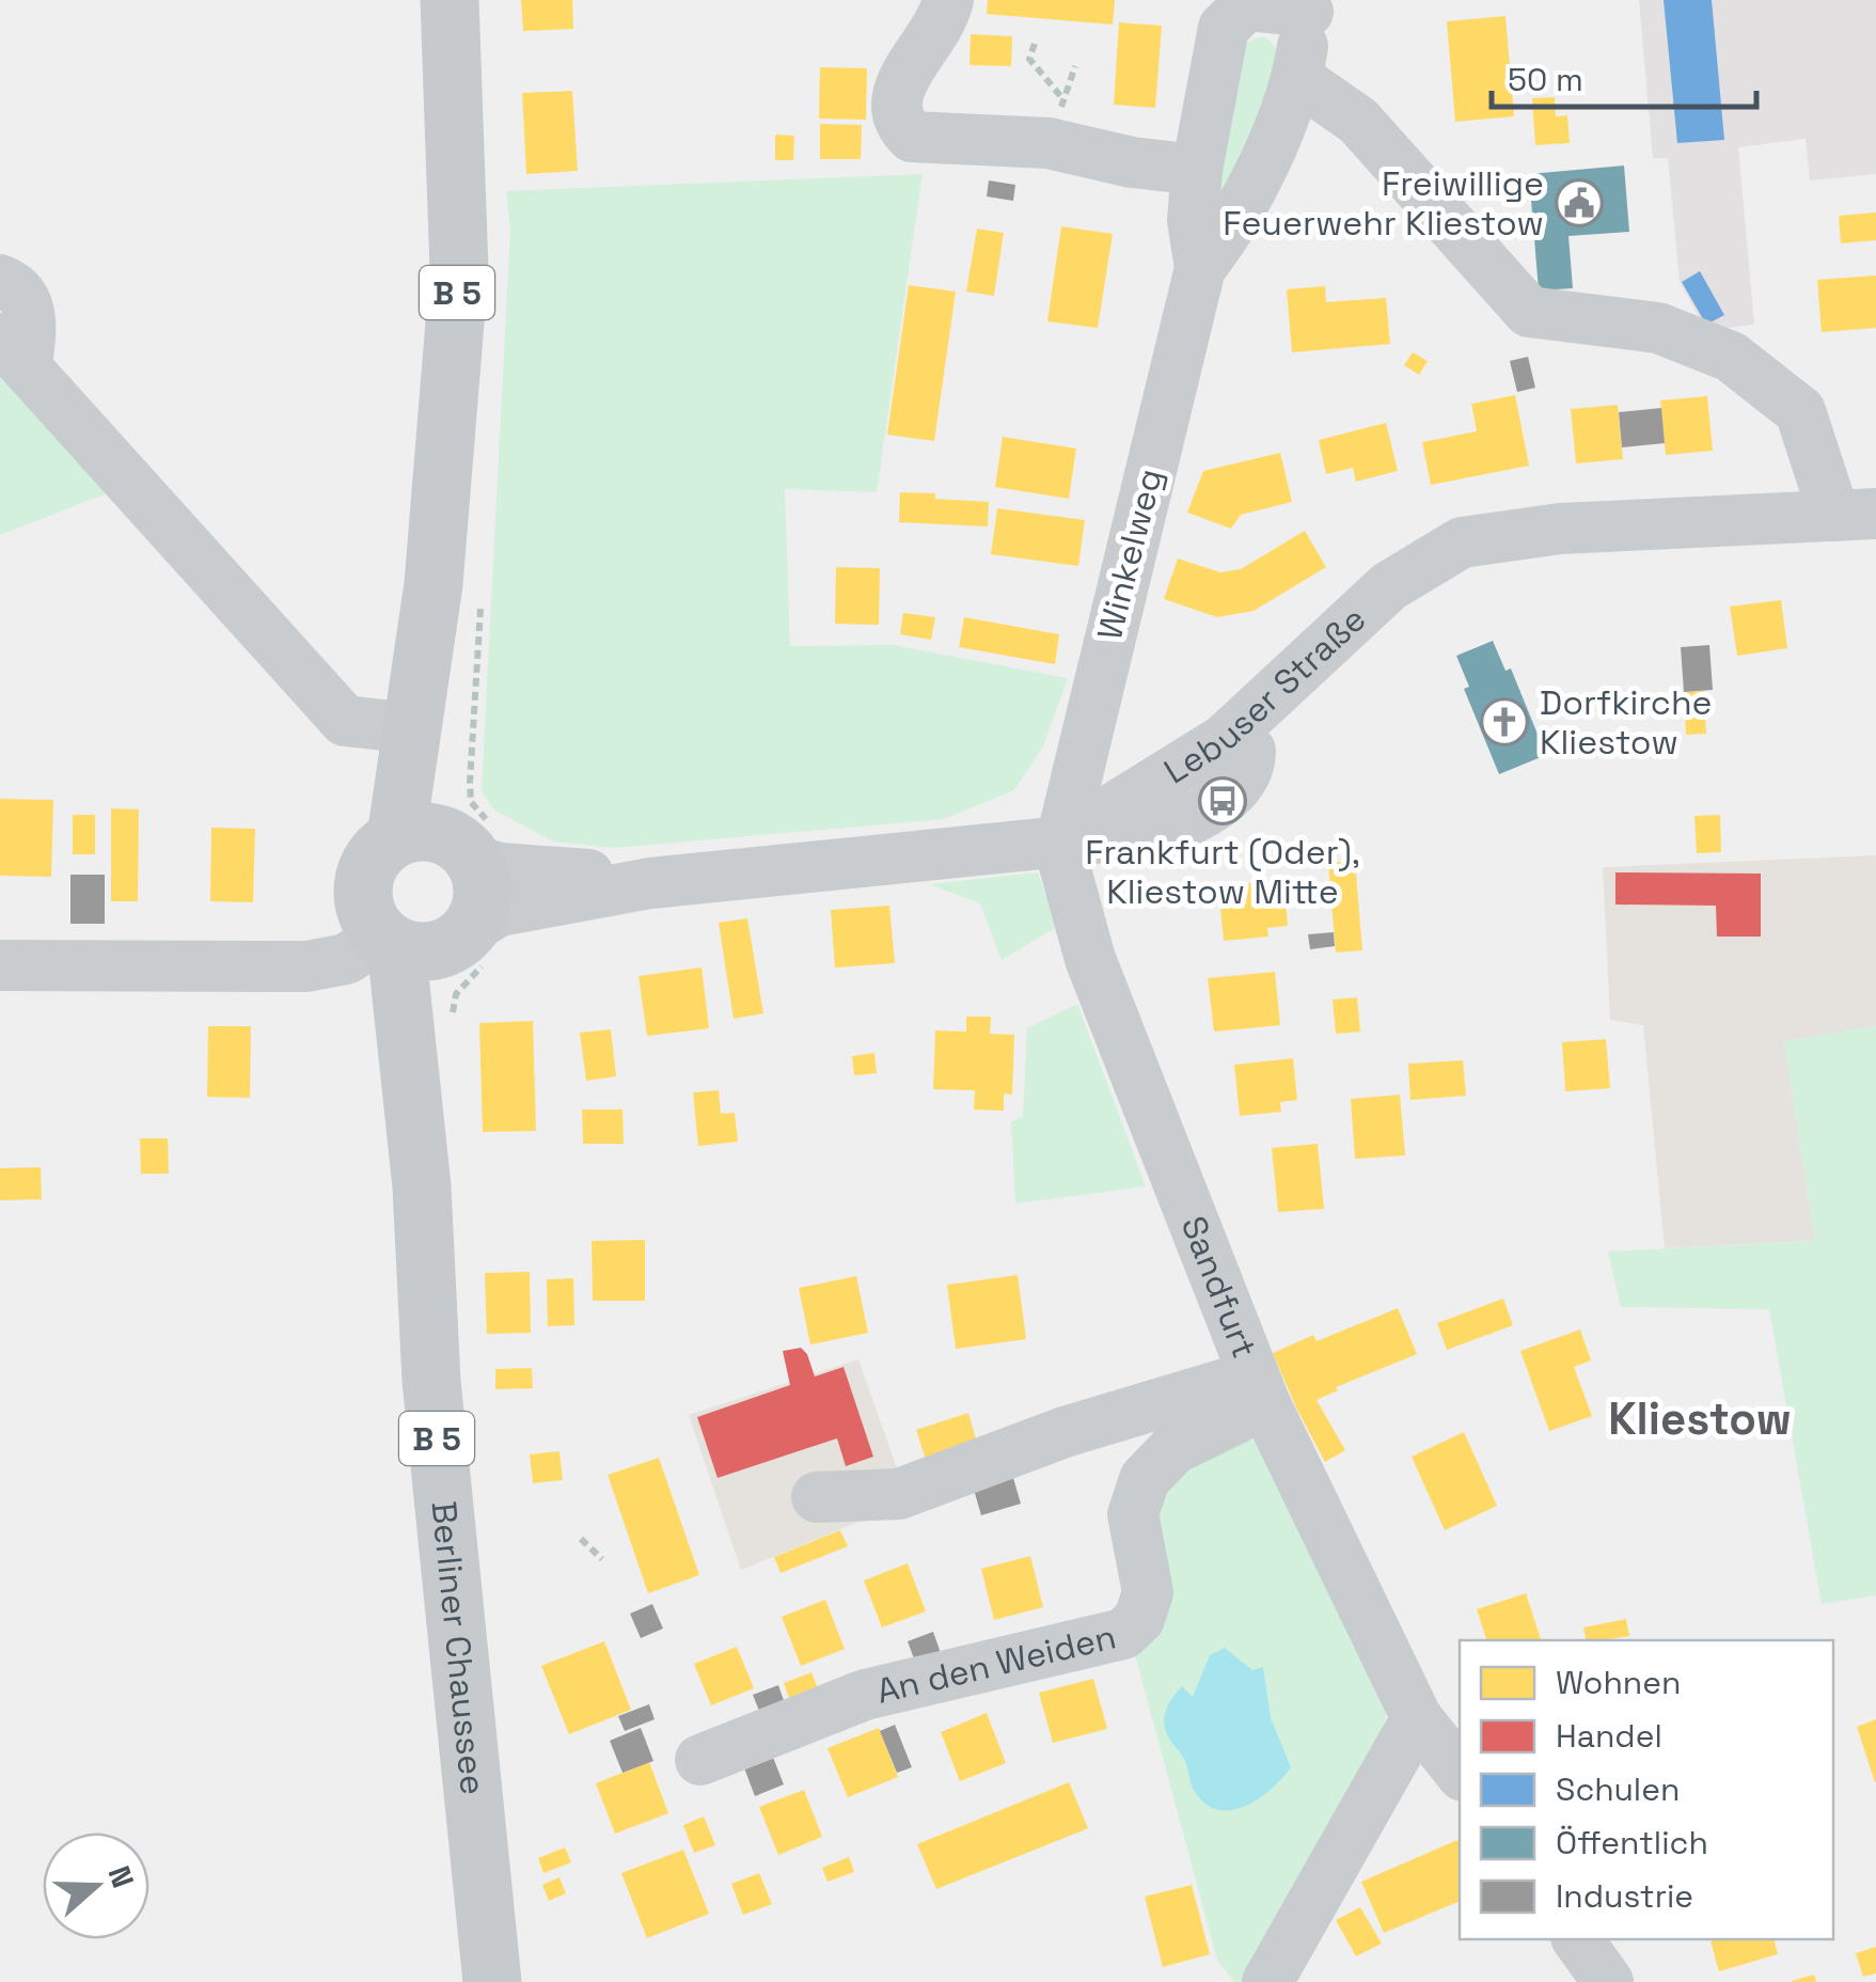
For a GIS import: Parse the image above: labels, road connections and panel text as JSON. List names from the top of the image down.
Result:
{
  "streets": {
    "main road": ["B 5", "Berliner Chaussee"],
    "street": [
      "Winkelweg",
      "Lebuser Straße",
      "Sandfurt",
      "An den Weiden"
    ]
  },
  "crossings": [
    ["B 5", "Lebuser Straße"],
    ["B 5", "Berliner Chaussee"],
    ["Winkelweg", "Lebuser Straße"],
    ["Winkelweg", "Sandfurt"],
    ["Lebuser Straße", "Sandfurt"],
    ["Lebuser Straße", "Berliner Chaussee"],
    ["Sandfurt", "An den Weiden"]
  ],
  "districts": ["Kliestow"],
  "places": {
    "public building": ["Freiwillige Feuerwehr Kliestow"],
    "church": ["Dorfkirche Kliestow"],
    "bus stop": ["Frankfurt (Oder), Kliestow Mitte"]
  },
  "legend": [
    "Wohnen",
    "Handel",
    "Schulen",
    "Öffentlich",
    "Industrie"
  ],
  "scale_bar": "50 m",
  "north": "right"
}
